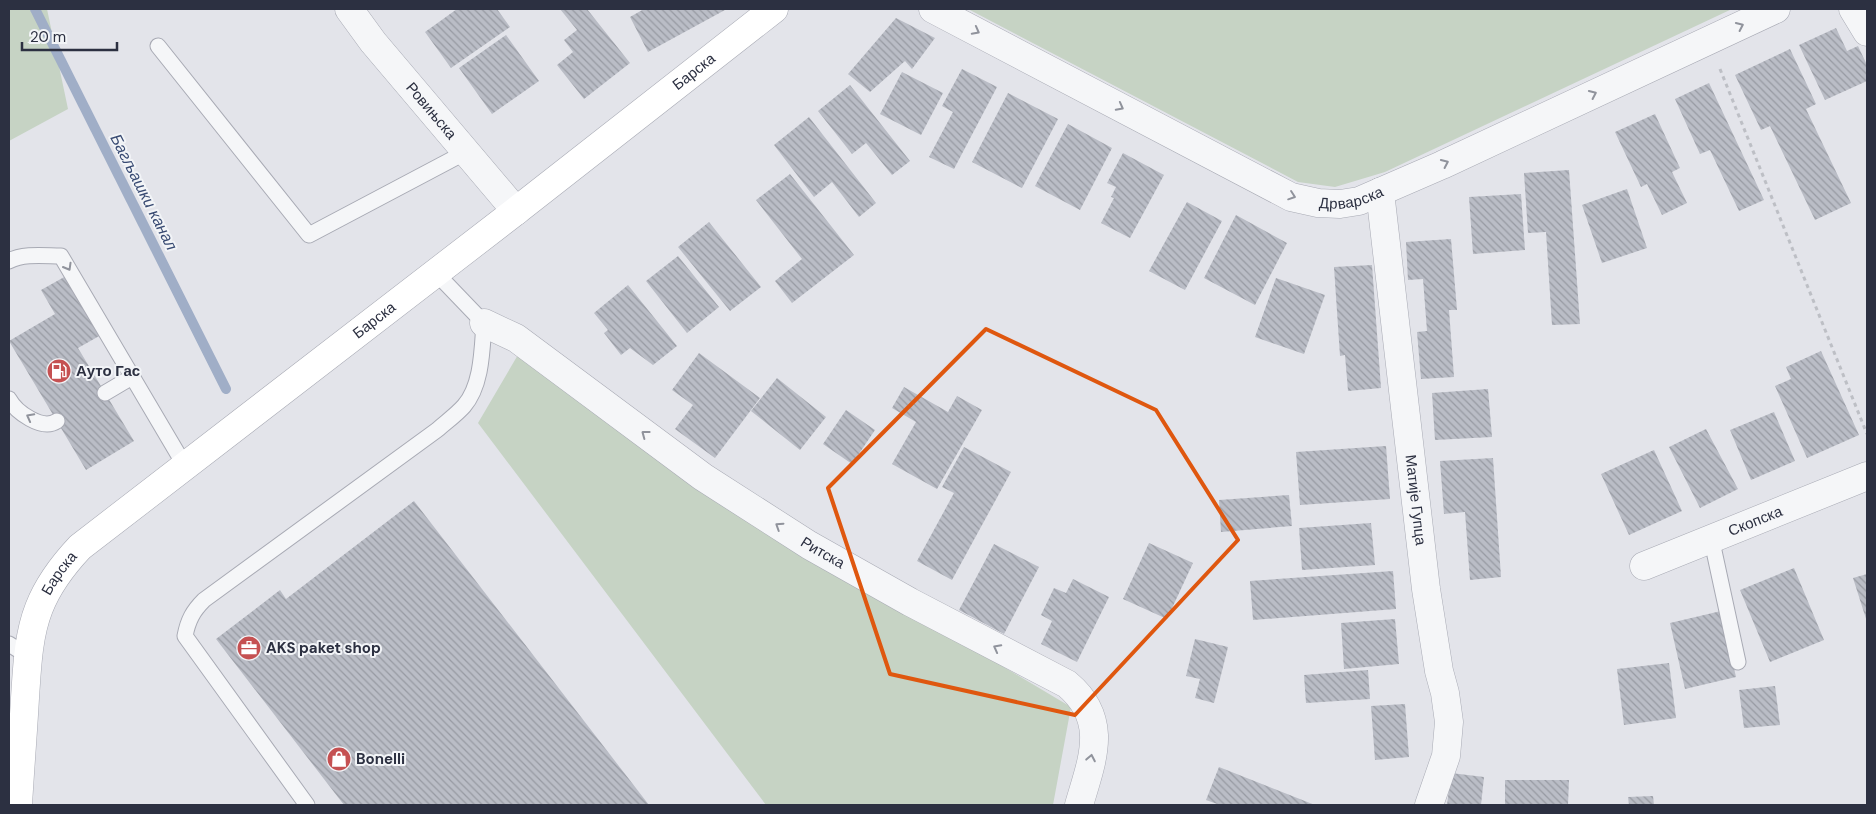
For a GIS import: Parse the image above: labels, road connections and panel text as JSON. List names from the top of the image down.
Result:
{
  "streets": {
    "street": [
      "Барска",
      "Ровињска",
      "Дрварска",
      "Матије Гупца",
      "Скопска",
      "Ритска"
    ]
  },
  "crossings": [
    ["Барска", "Ровињска"],
    ["Дрварска", "Матије Гупца"]
  ],
  "one_way": ["Дрварска", "Ритска"],
  "water": ["Багљашки канал"],
  "places": {
    "fuel station": ["Ауто Гас"],
    "office": ["AKS paket shop"],
    "shop": ["Bonelli"]
  },
  "scale_bar": "20 m"
}
